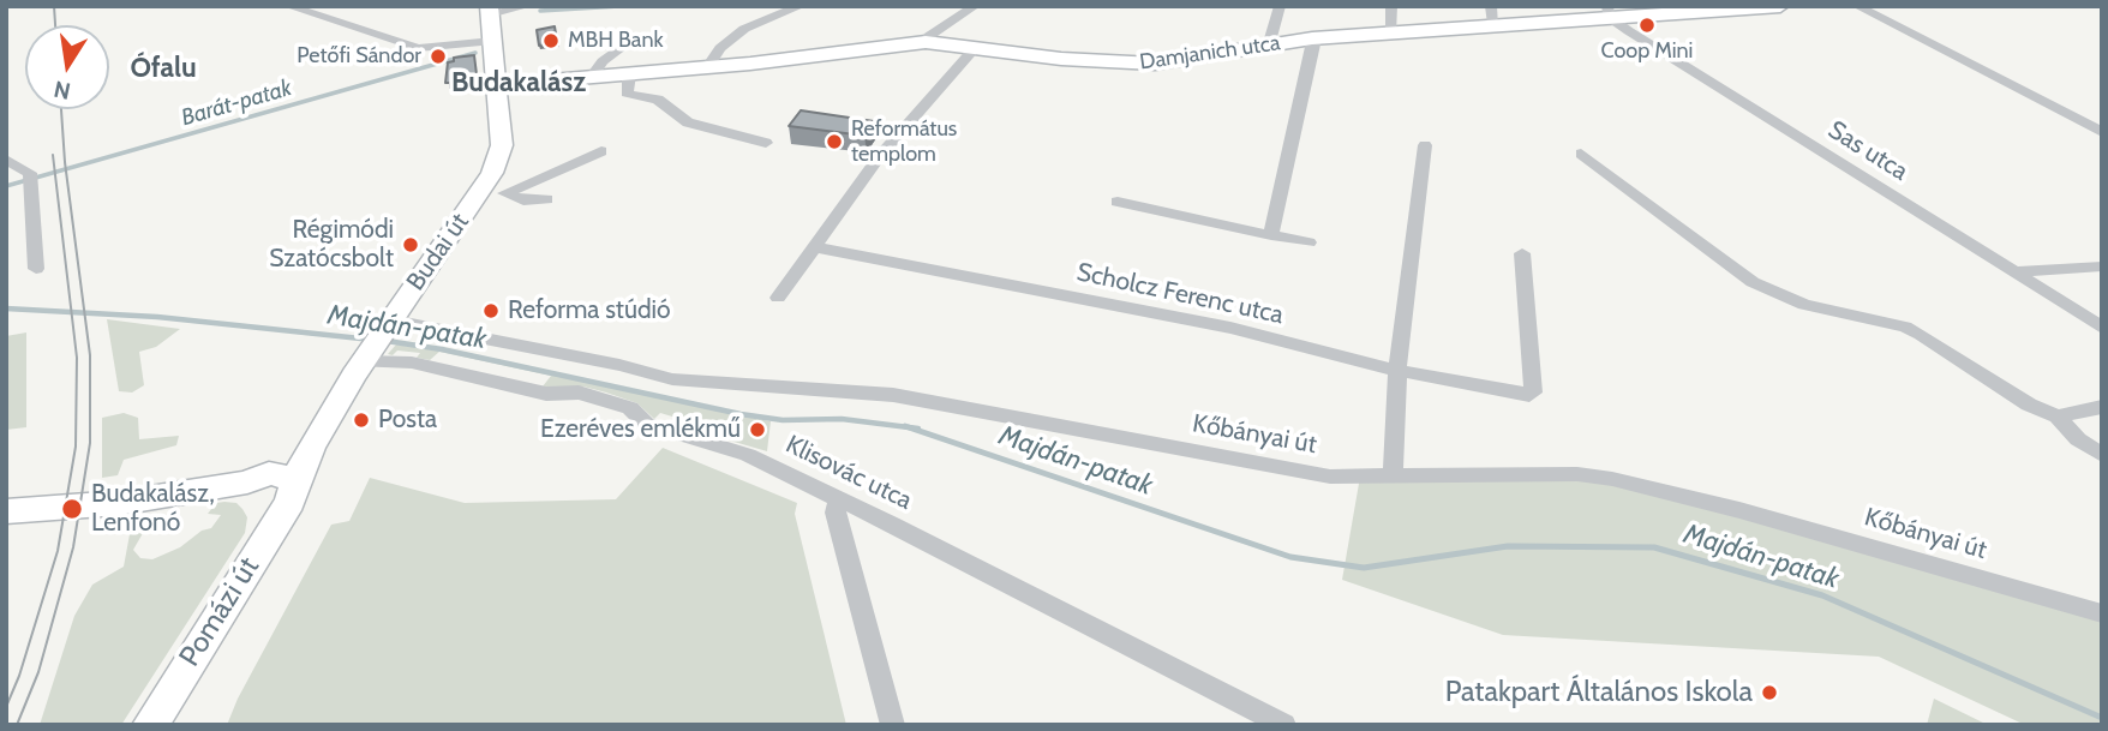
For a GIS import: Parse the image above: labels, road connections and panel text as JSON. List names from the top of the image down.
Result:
{
  "streets": {
    "main road": ["Damjanich utca", "Budai út", "Pomázi út"],
    "street": [
      "Sas utca",
      "Scholcz Ferenc utca",
      "Kőbányai út",
      "Klisovác utca"
    ]
  },
  "crossings": [
    ["Damjanich utca", "Sas utca"],
    ["Damjanich utca", "Budai út"],
    ["Budai út", "Kőbányai út"],
    ["Budai út", "Klisovác utca"],
    ["Budai út", "Pomázi út"],
    ["Kőbányai út", "Klisovác utca"]
  ],
  "districts": ["Ófalu", "Budakalász"],
  "water": ["Barát-patak", "Majdán-patak"],
  "places": [
    "Coop Mini",
    "MBH Bank",
    "Petőfi Sándor",
    "Református templom",
    "Régimódi Szatócsbolt",
    "Reforma stúdió",
    "Posta",
    "Ezeréves emlékmű",
    "Budakalász, Lenfonó",
    "Patakpart Általános Iskola"
  ],
  "north": "bottom"
}
